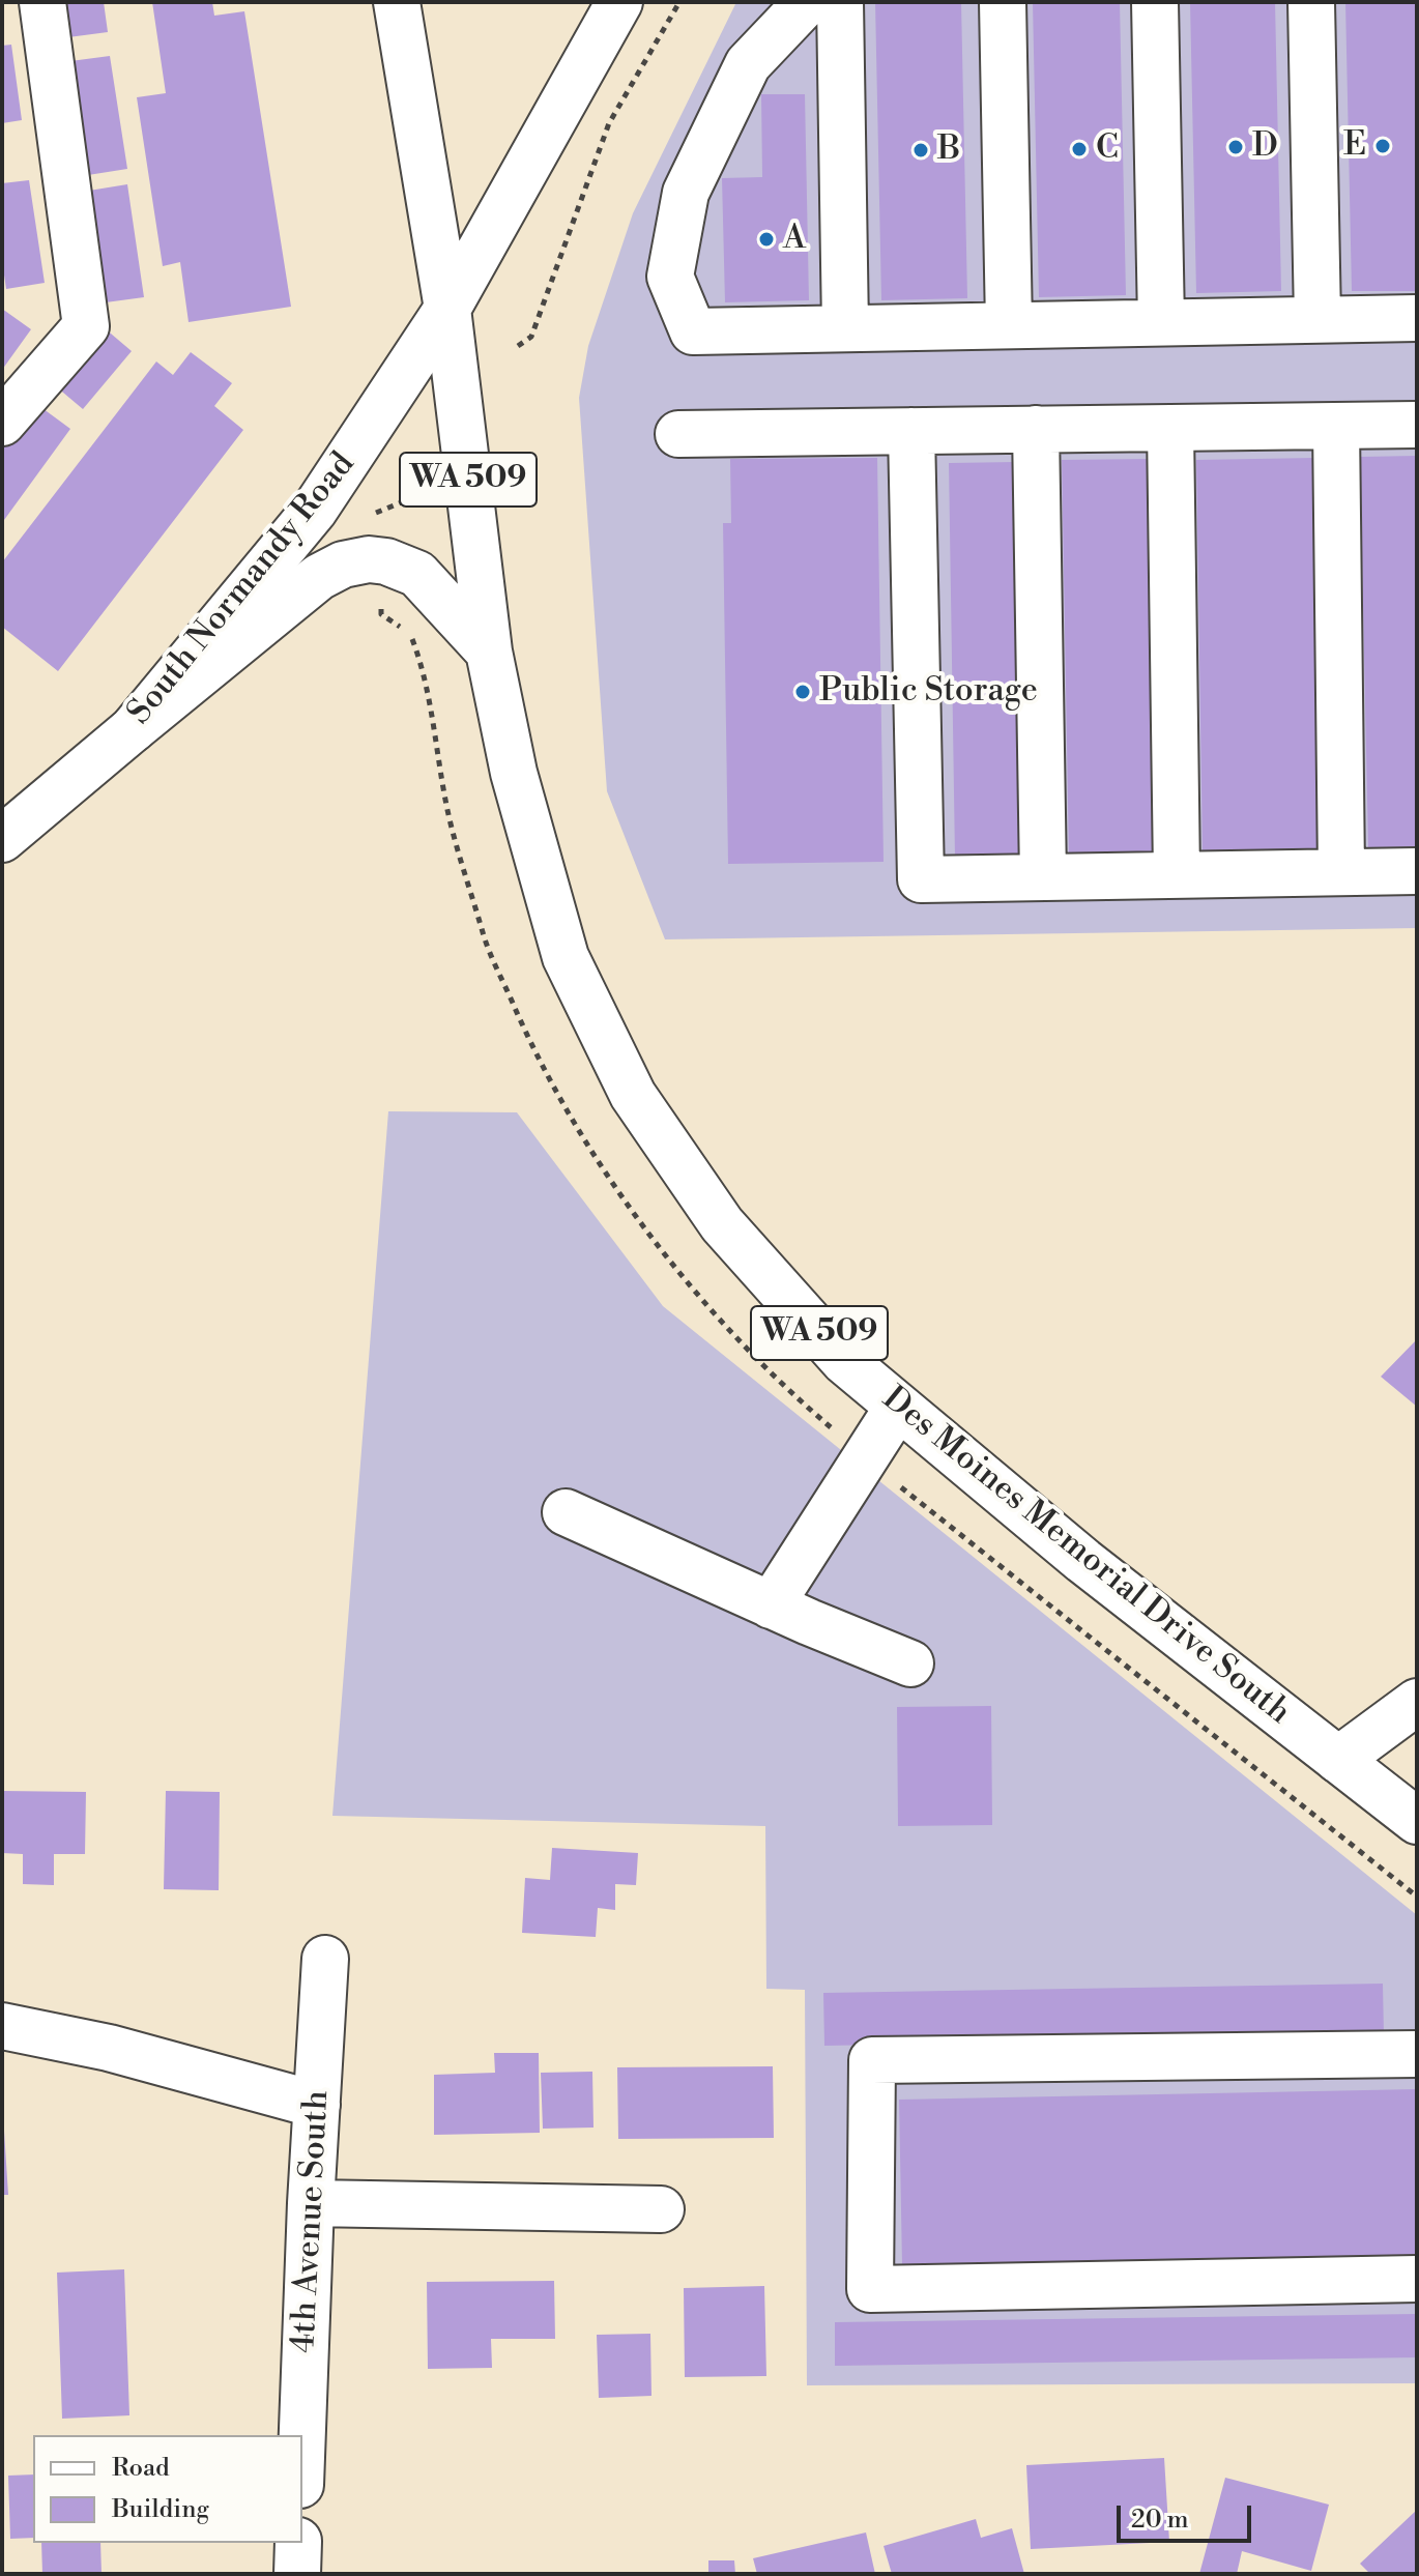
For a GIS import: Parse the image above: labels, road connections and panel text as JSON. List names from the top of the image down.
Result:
{
  "streets": {
    "main road": [
      "WA 509",
      "South Normandy Road",
      "Des Moines Memorial Drive South",
      "4th Avenue South"
    ]
  },
  "crossings": [
    ["WA 509", "South Normandy Road"],
    ["WA 509", "Des Moines Memorial Drive South"],
    ["South Normandy Road", "Des Moines Memorial Drive South"]
  ],
  "places": [
    "E",
    "D",
    "C",
    "B",
    "A",
    "Public Storage"
  ],
  "legend": ["Road", "Building"],
  "scale_bar": "20 m"
}
